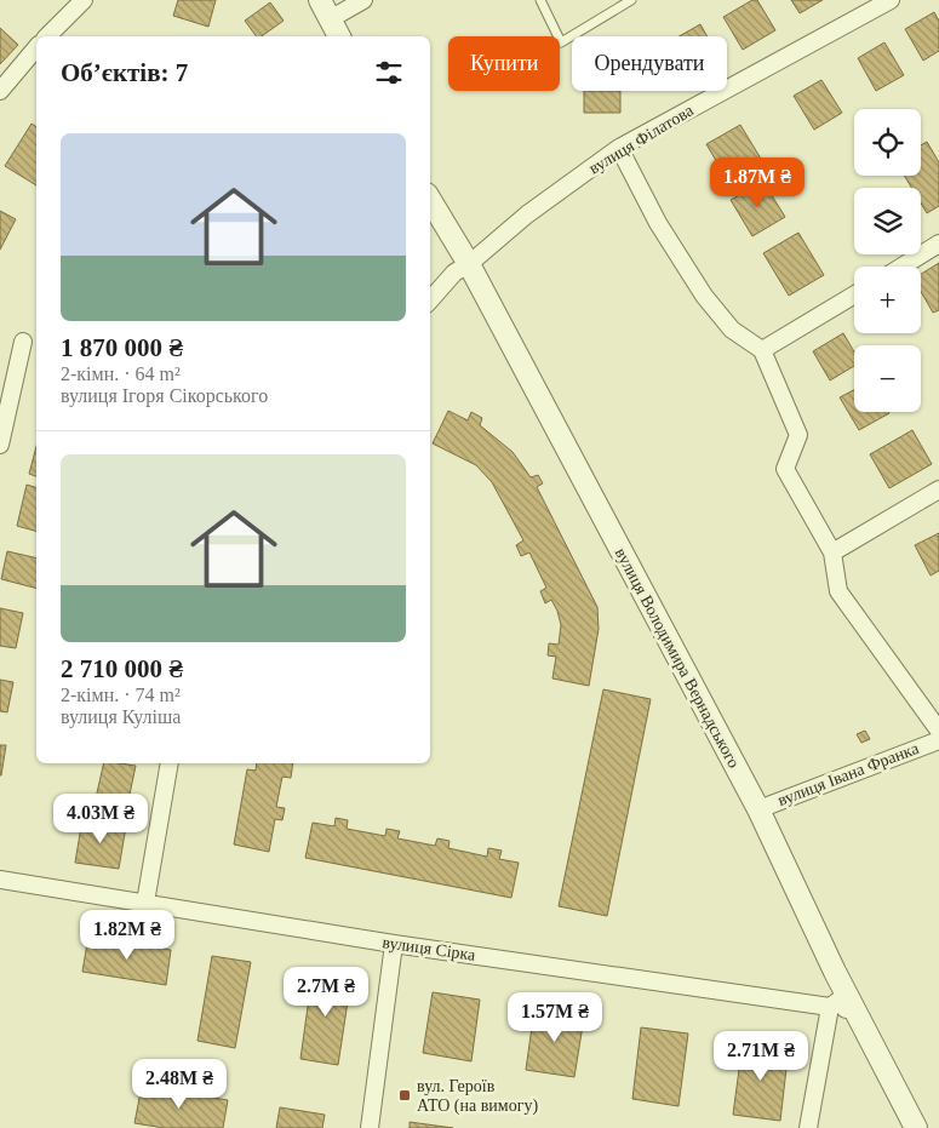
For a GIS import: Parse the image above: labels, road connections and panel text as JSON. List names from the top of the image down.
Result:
{
  "streets": {
    "street": [
      "вулиця Філатова",
      "вулиця Володимира Вернадського",
      "вулиця Івана Франка",
      "вулиця Сірка"
    ]
  },
  "crossings": [
    ["вулиця Філатова", "вулиця Володимира Вернадського"],
    ["вулиця Володимира Вернадського", "вулиця Івана Франка"],
    ["вулиця Володимира Вернадського", "вулиця Сірка"]
  ],
  "places": {
    "transit": ["вул. Героїв АТО (на вимогу)"]
  },
  "page": {
    "chip": ["Купити", "Орендувати"],
    "heading": "Об’єктів: 7",
    "map_buttons": ["+", "−"],
    "list": [
      {
        "name": "1 870 000 ₴",
        "note": "2-кімн. · 64 m² · вулиця Ігоря Сікорського"
      },
      {
        "name": "2 710 000 ₴",
        "note": "2-кімн. · 74 m² · вулиця Куліша"
      }
    ],
    "price": [
      "1.87M ₴",
      "4.03M ₴",
      "1.82M ₴",
      "2.7M ₴",
      "1.57M ₴",
      "2.71M ₴",
      "2.48M ₴"
    ]
  }
}
